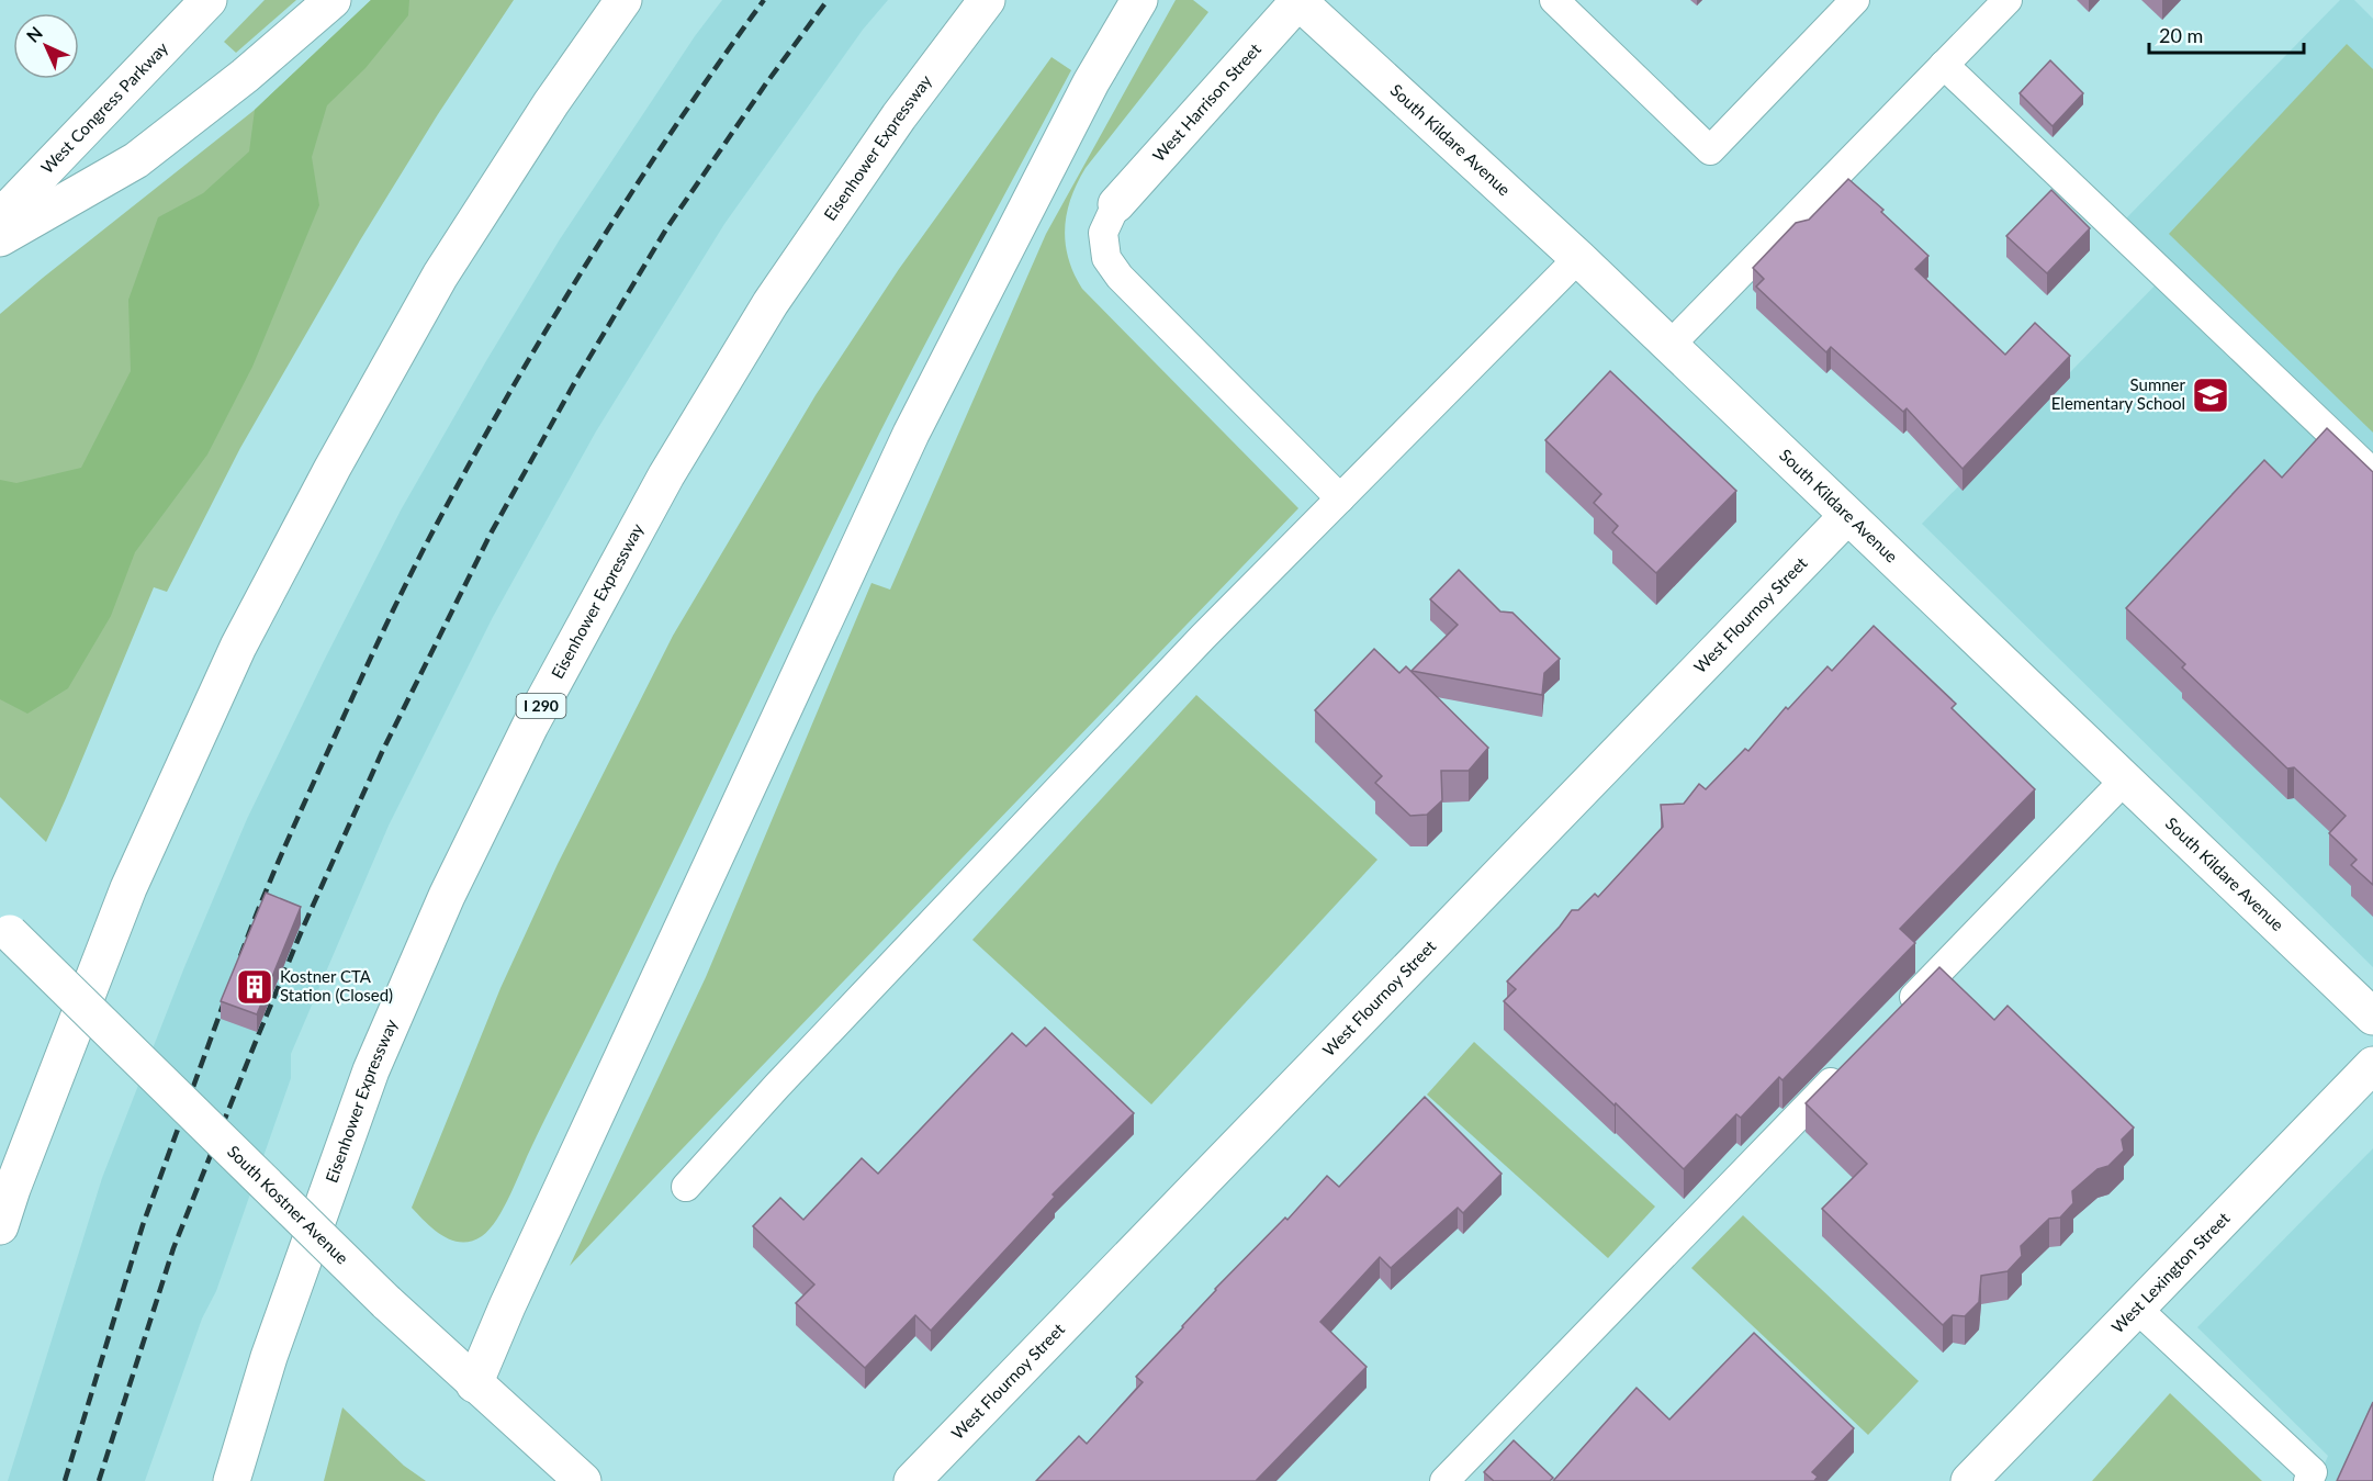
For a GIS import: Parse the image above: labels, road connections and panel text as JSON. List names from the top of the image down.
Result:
{
  "streets": {
    "main road": [
      "West Harrison Street",
      "West Congress Parkway",
      "South Kildare Avenue",
      "Eisenhower Expressway",
      "West Flournoy Street",
      "I 290",
      "South Kostner Avenue",
      "West Lexington Street"
    ]
  },
  "crossings": [
    ["West Harrison Street", "South Kildare Avenue"],
    ["South Kildare Avenue", "West Flournoy Street"]
  ],
  "places": {
    "school or university": ["Sumner Elementary School"],
    "building": ["Kostner CTA Station (Closed)"]
  },
  "scale_bar": "20 m",
  "north": "top left"
}
